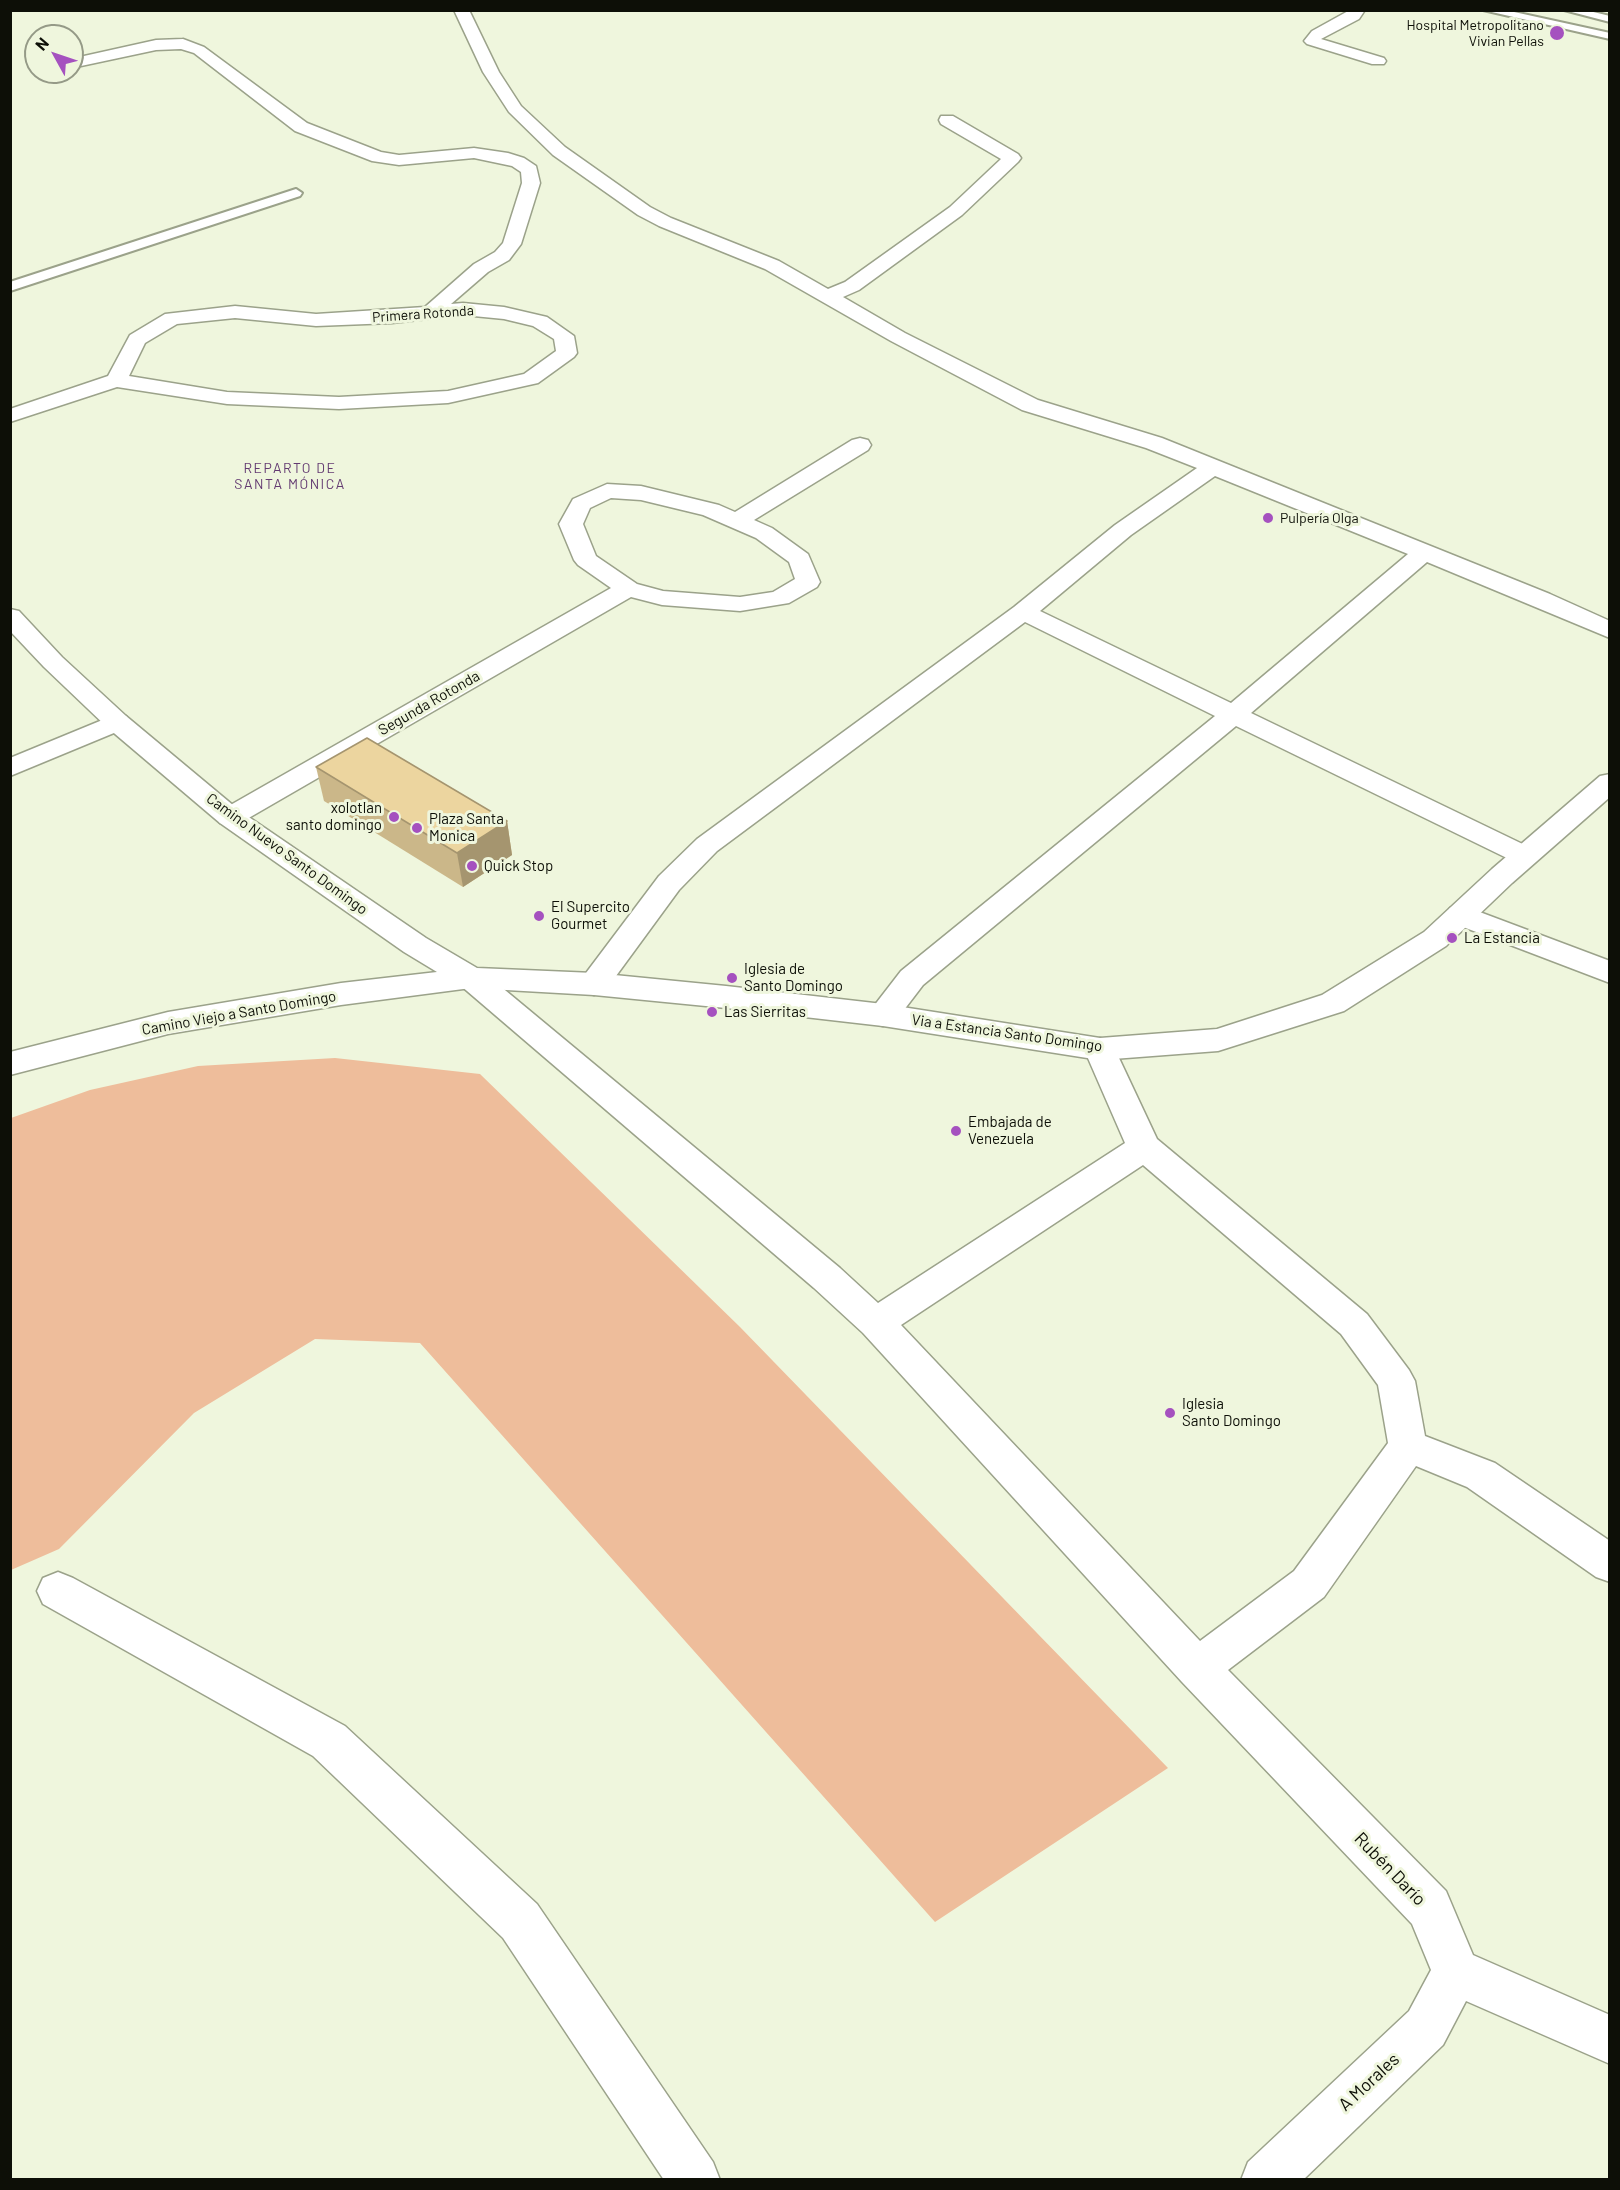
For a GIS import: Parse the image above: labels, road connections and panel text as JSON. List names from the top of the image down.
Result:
{
  "streets": {
    "street": [
      "Primera Rotonda",
      "Segunda Rotonda",
      "Camino Nuevo Santo Domingo",
      "Camino Viejo a Santo Domingo",
      "Via a Estancia Santo Domingo",
      "Rubén Darío",
      "A Morales"
    ]
  },
  "crossings": [
    ["Segunda Rotonda", "Camino Nuevo Santo Domingo"],
    ["Camino Nuevo Santo Domingo", "Camino Viejo a Santo Domingo"],
    ["Camino Nuevo Santo Domingo", "Via a Estancia Santo Domingo"],
    ["Camino Nuevo Santo Domingo", "Rubén Darío"],
    ["Camino Viejo a Santo Domingo", "Via a Estancia Santo Domingo"],
    ["Rubén Darío", "A Morales"]
  ],
  "districts": ["REPARTO DE SANTA MÓNICA"],
  "places": [
    "Hospital Metropolitano Vivian Pellas",
    "Pulpería Olga",
    "xolotlan santo domingo",
    "Plaza Santa Monica",
    "Quick Stop",
    "El Supercito Gourmet",
    "La Estancia",
    "Iglesia de Santo Domingo",
    "Las Sierritas",
    "Embajada de Venezuela",
    "Iglesia Santo Domingo"
  ],
  "north": "top left"
}
